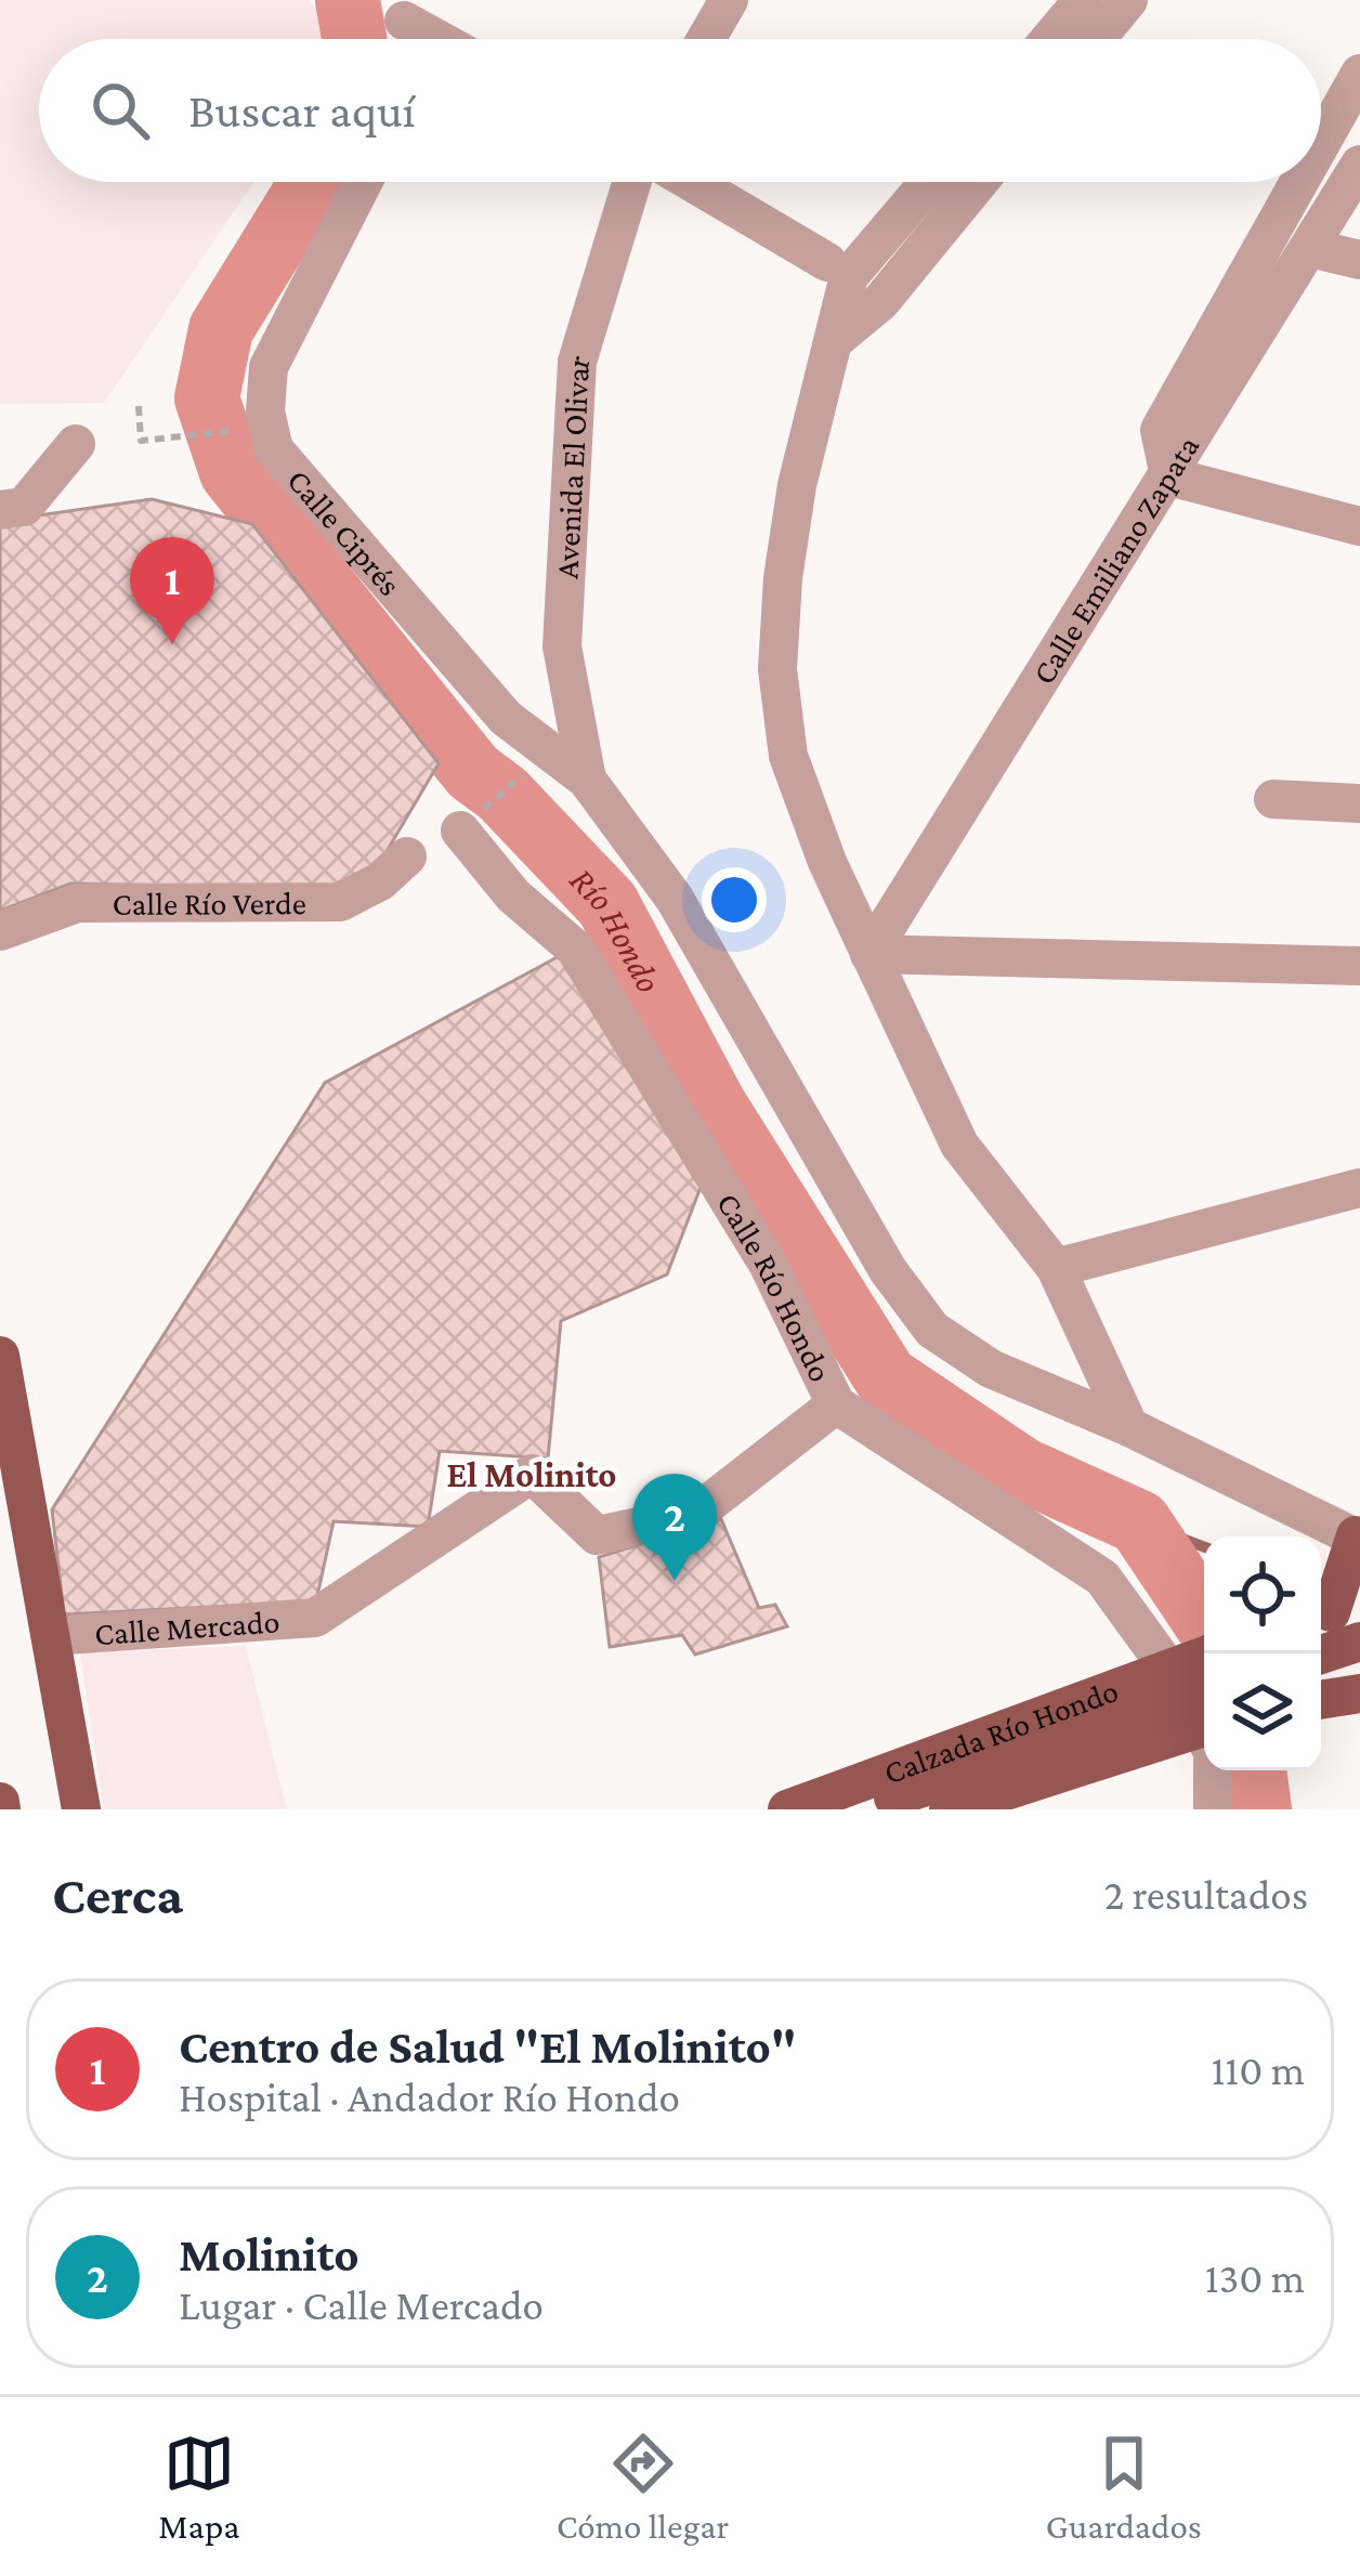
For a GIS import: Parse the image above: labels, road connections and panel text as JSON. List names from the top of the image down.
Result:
{
  "streets": {
    "main road": ["Calzada Río Hondo"],
    "street": [
      "Avenida El Olivar",
      "Calle Ciprés",
      "Calle Emiliano Zapata",
      "Calle Río Verde",
      "Calle Río Hondo",
      "Calle Mercado"
    ]
  },
  "crossings": [
    ["Avenida El Olivar", "Calle Ciprés"],
    ["Calle Río Hondo", "Calle Mercado"],
    ["Calle Río Hondo", "Calzada Río Hondo"]
  ],
  "districts": ["El Molinito"],
  "water": ["Río Hondo"],
  "page": {
    "search": "Buscar aquí",
    "pins": ["1", "2"],
    "heading": ["Cerca", "2 resultados"],
    "list": [
      {
        "mark": "1",
        "name": "Centro de Salud \"El Molinito\"",
        "note": "Hospital · Andador Río Hondo",
        "value": "110 m"
      },
      {
        "mark": "2",
        "name": "Molinito",
        "note": "Lugar · Calle Mercado",
        "value": "130 m"
      }
    ],
    "nav": ["Mapa", "Cómo llegar", "Guardados"]
  }
}
